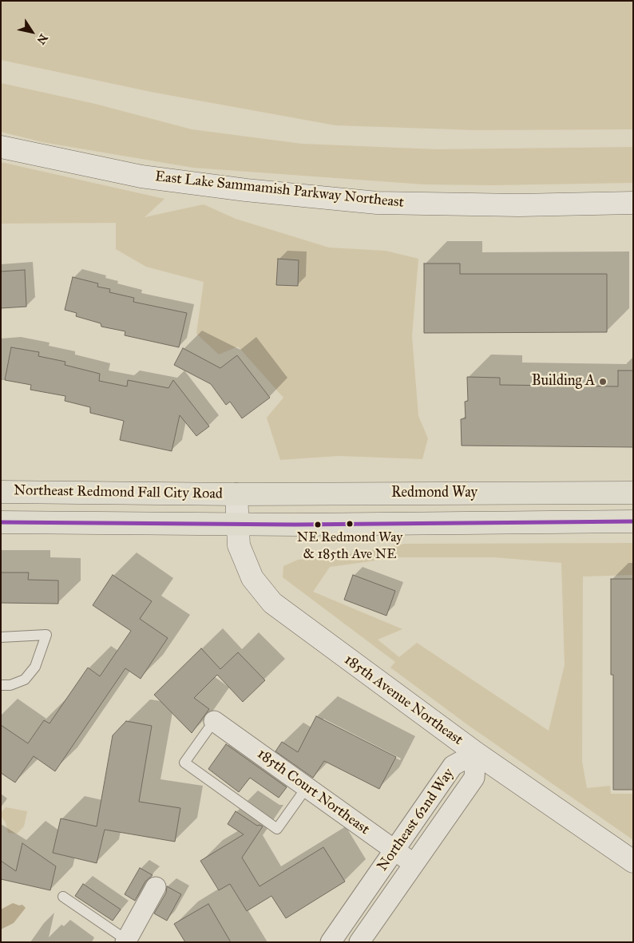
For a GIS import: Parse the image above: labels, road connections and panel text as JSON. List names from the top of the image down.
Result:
{
  "streets": {
    "main road": [
      "East Lake Sammamish Parkway Northeast",
      "Northeast Redmond Fall City Road",
      "Redmond Way",
      "185th Avenue Northeast"
    ],
    "street": ["185th Court Northeast", "Northeast 62nd Way"]
  },
  "crossings": [
    ["Northeast Redmond Fall City Road", "Redmond Way"],
    ["Northeast Redmond Fall City Road", "185th Avenue Northeast"],
    ["Redmond Way", "185th Avenue Northeast"],
    ["185th Avenue Northeast", "Northeast 62nd Way"],
    ["185th Court Northeast", "Northeast 62nd Way"]
  ],
  "places": ["Building A", "NE Redmond Way & 185th Ave NE"],
  "north": "bottom right"
}
